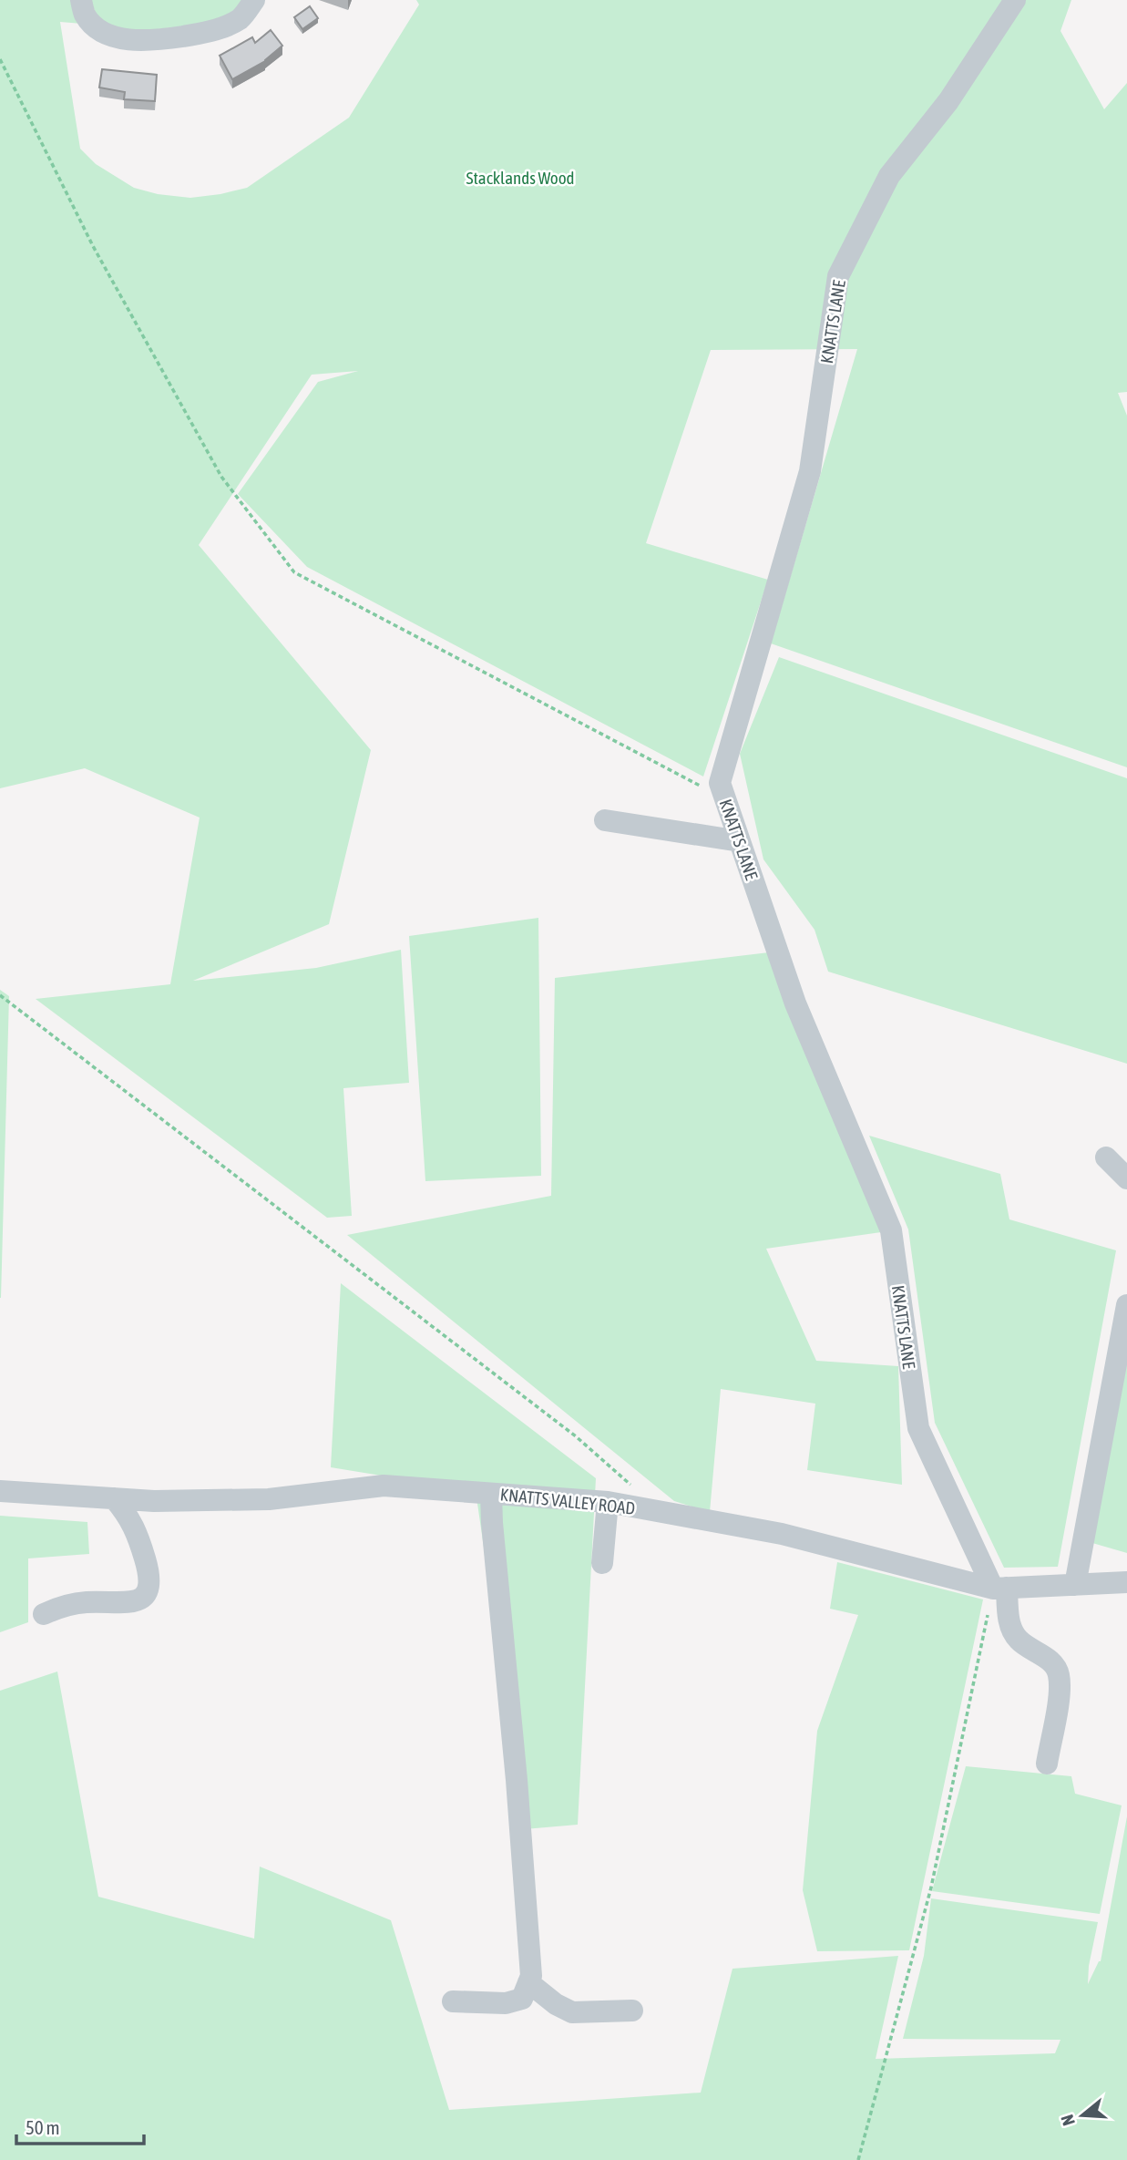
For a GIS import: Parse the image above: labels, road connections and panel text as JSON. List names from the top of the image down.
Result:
{
  "streets": {
    "street": ["KNATTS LANE", "KNATTS VALLEY ROAD"]
  },
  "crossings": [
    ["KNATTS LANE", "KNATTS VALLEY ROAD"]
  ],
  "parks": ["Stacklands Wood"],
  "scale_bar": "50 m",
  "north": "left"
}
